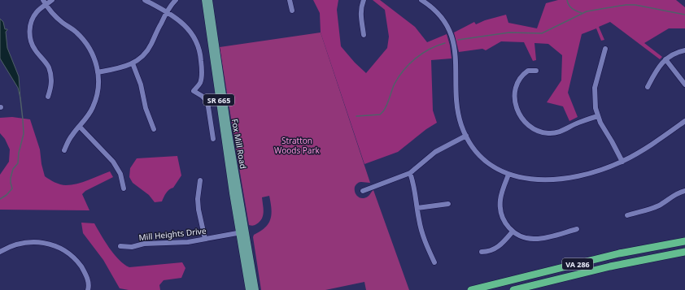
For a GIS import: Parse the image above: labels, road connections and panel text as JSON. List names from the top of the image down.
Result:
{
  "streets": {
    "highway": ["VA 286"],
    "main road": ["SR 665", "Fox Mill Road"],
    "street": ["Mill Heights Drive"]
  },
  "crossings": [
    ["Fox Mill Road", "Mill Heights Drive"]
  ],
  "parks": ["Stratton Woods Park"]
}
